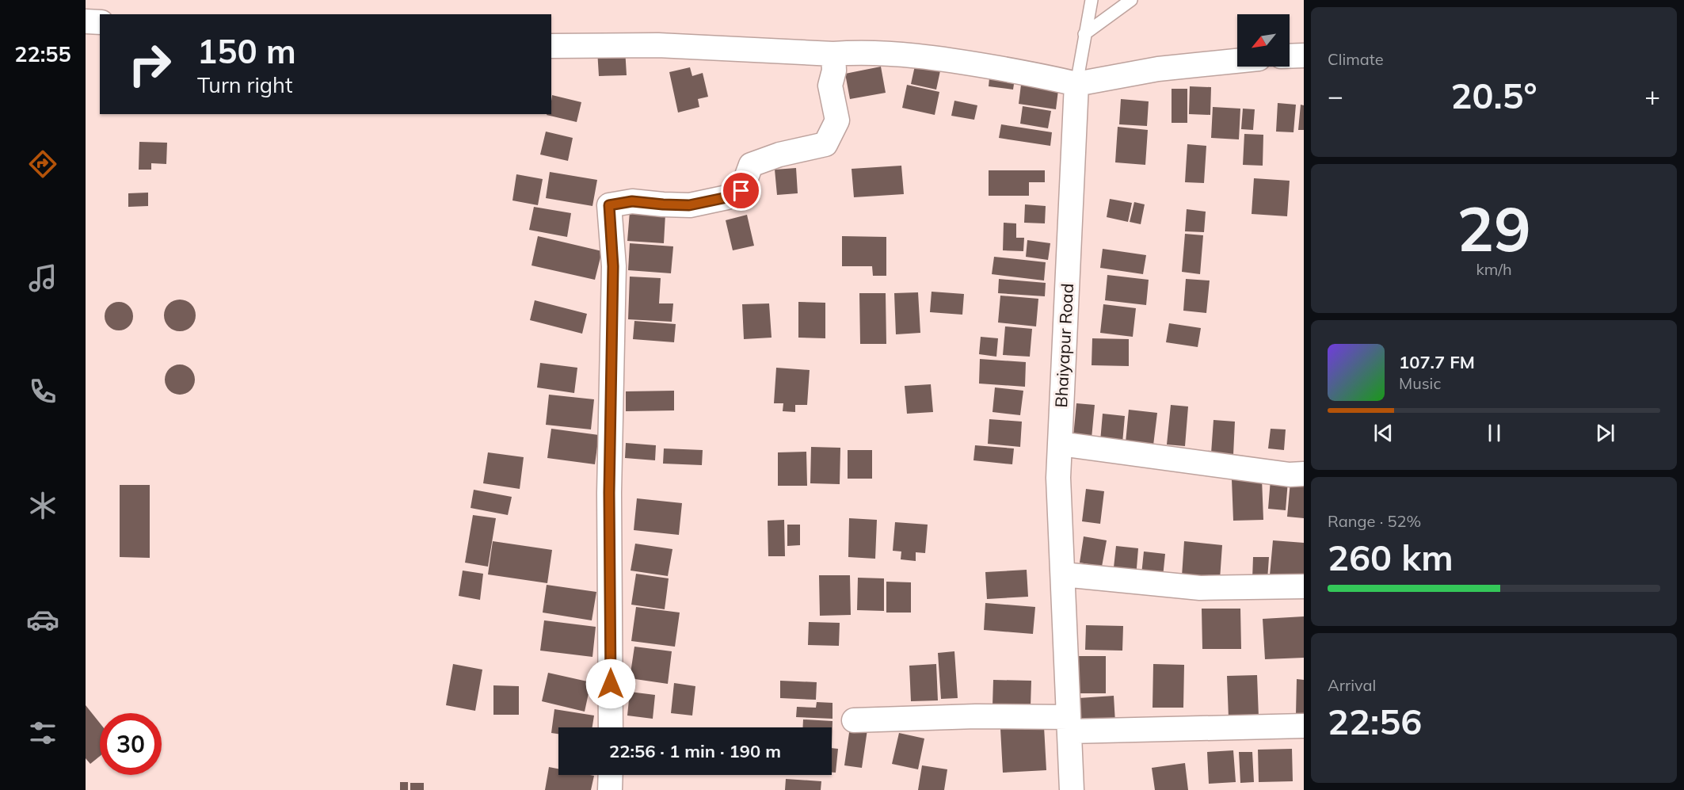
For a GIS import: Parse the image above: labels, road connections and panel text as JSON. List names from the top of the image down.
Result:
{
  "streets": {
    "street": ["Bhaiyapur Road"]
  },
  "north": "bottom left",
  "page": {
    "tabs": "22:55",
    "tile": [
      "Climate",
      ["29", "km/h"],
      ["Range · 52%", "260 km"],
      ["Arrival", "22:56"]
    ],
    "turn": ["150 m", "Turn right"],
    "heat": ["−", "20.5°", "+"],
    "song": ["107.7 FM", "Music"],
    "limit": "30",
    "trip": "22:56 · 1 min · 190 m"
  }
}
